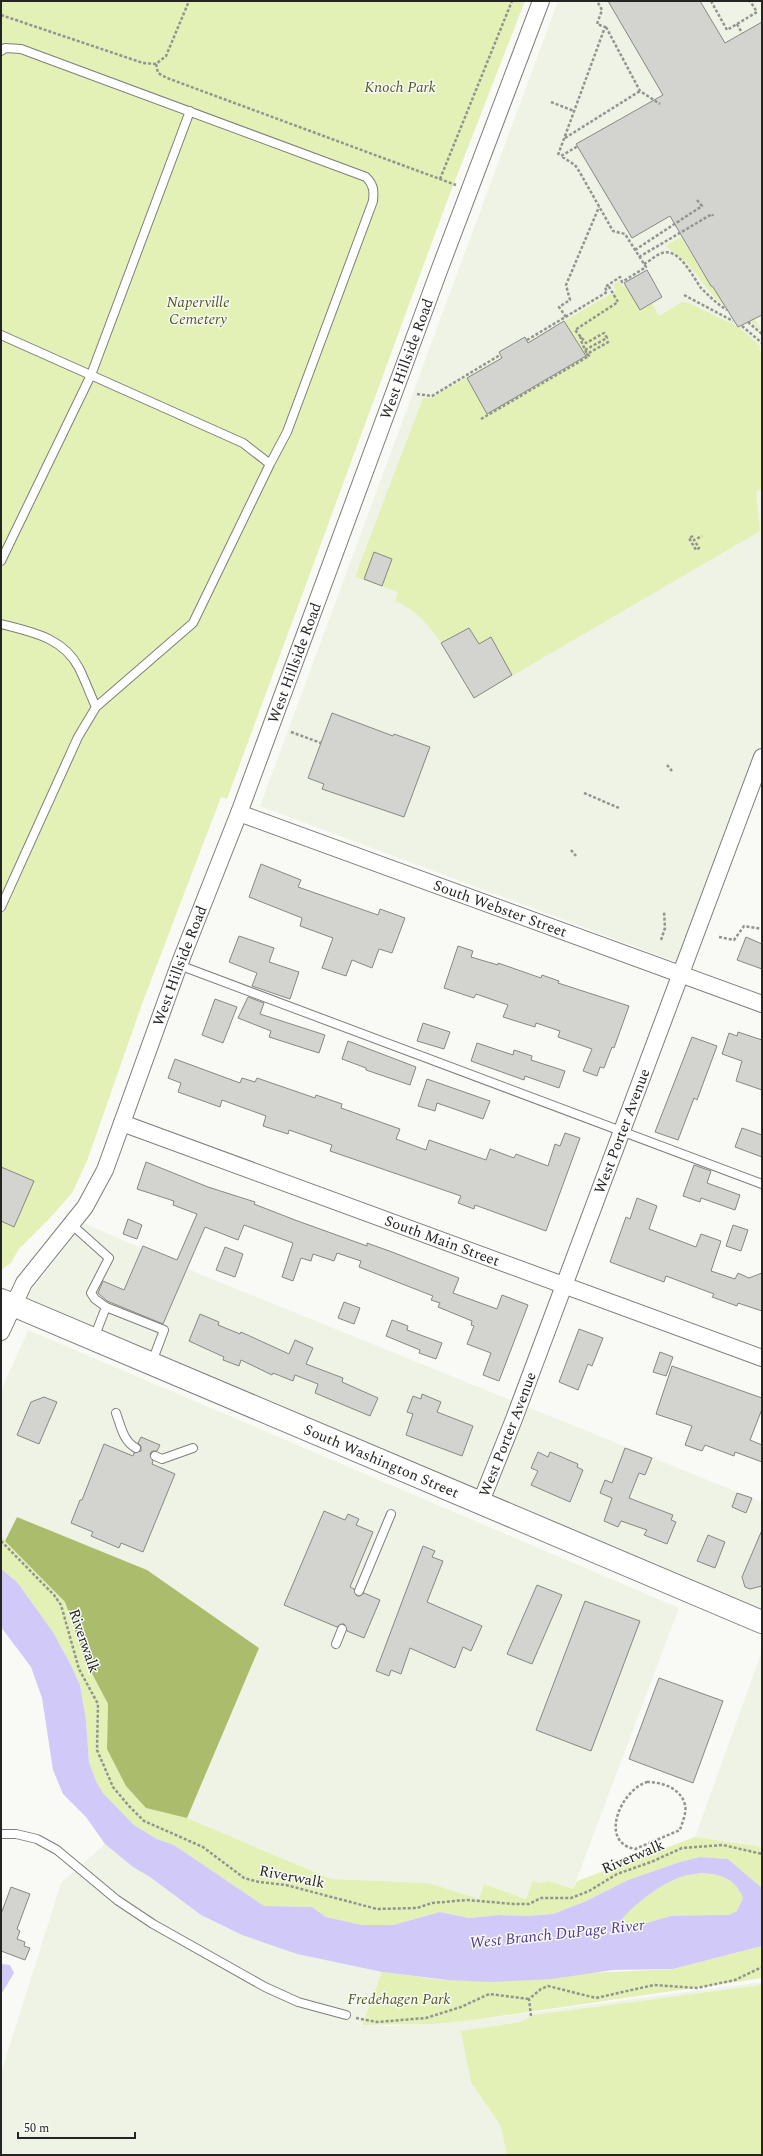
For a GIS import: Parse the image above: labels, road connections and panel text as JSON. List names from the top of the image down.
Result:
{
  "streets": {
    "main road": ["South Washington Street"],
    "street": [
      "West Hillside Road",
      "South Webster Street",
      "West Porter Avenue",
      "South Main Street"
    ],
    "path": ["Riverwalk"]
  },
  "crossings": [
    ["West Hillside Road", "South Webster Street"],
    ["West Hillside Road", "South Main Street"],
    ["West Hillside Road", "South Washington Street"],
    ["South Webster Street", "West Porter Avenue"],
    ["West Porter Avenue", "South Main Street"],
    ["West Porter Avenue", "South Washington Street"]
  ],
  "water": ["West Branch DuPage River"],
  "parks": ["Knoch Park", "Naperville Cemetery", "Fredehagen Park"],
  "scale_bar": "50 m"
}
